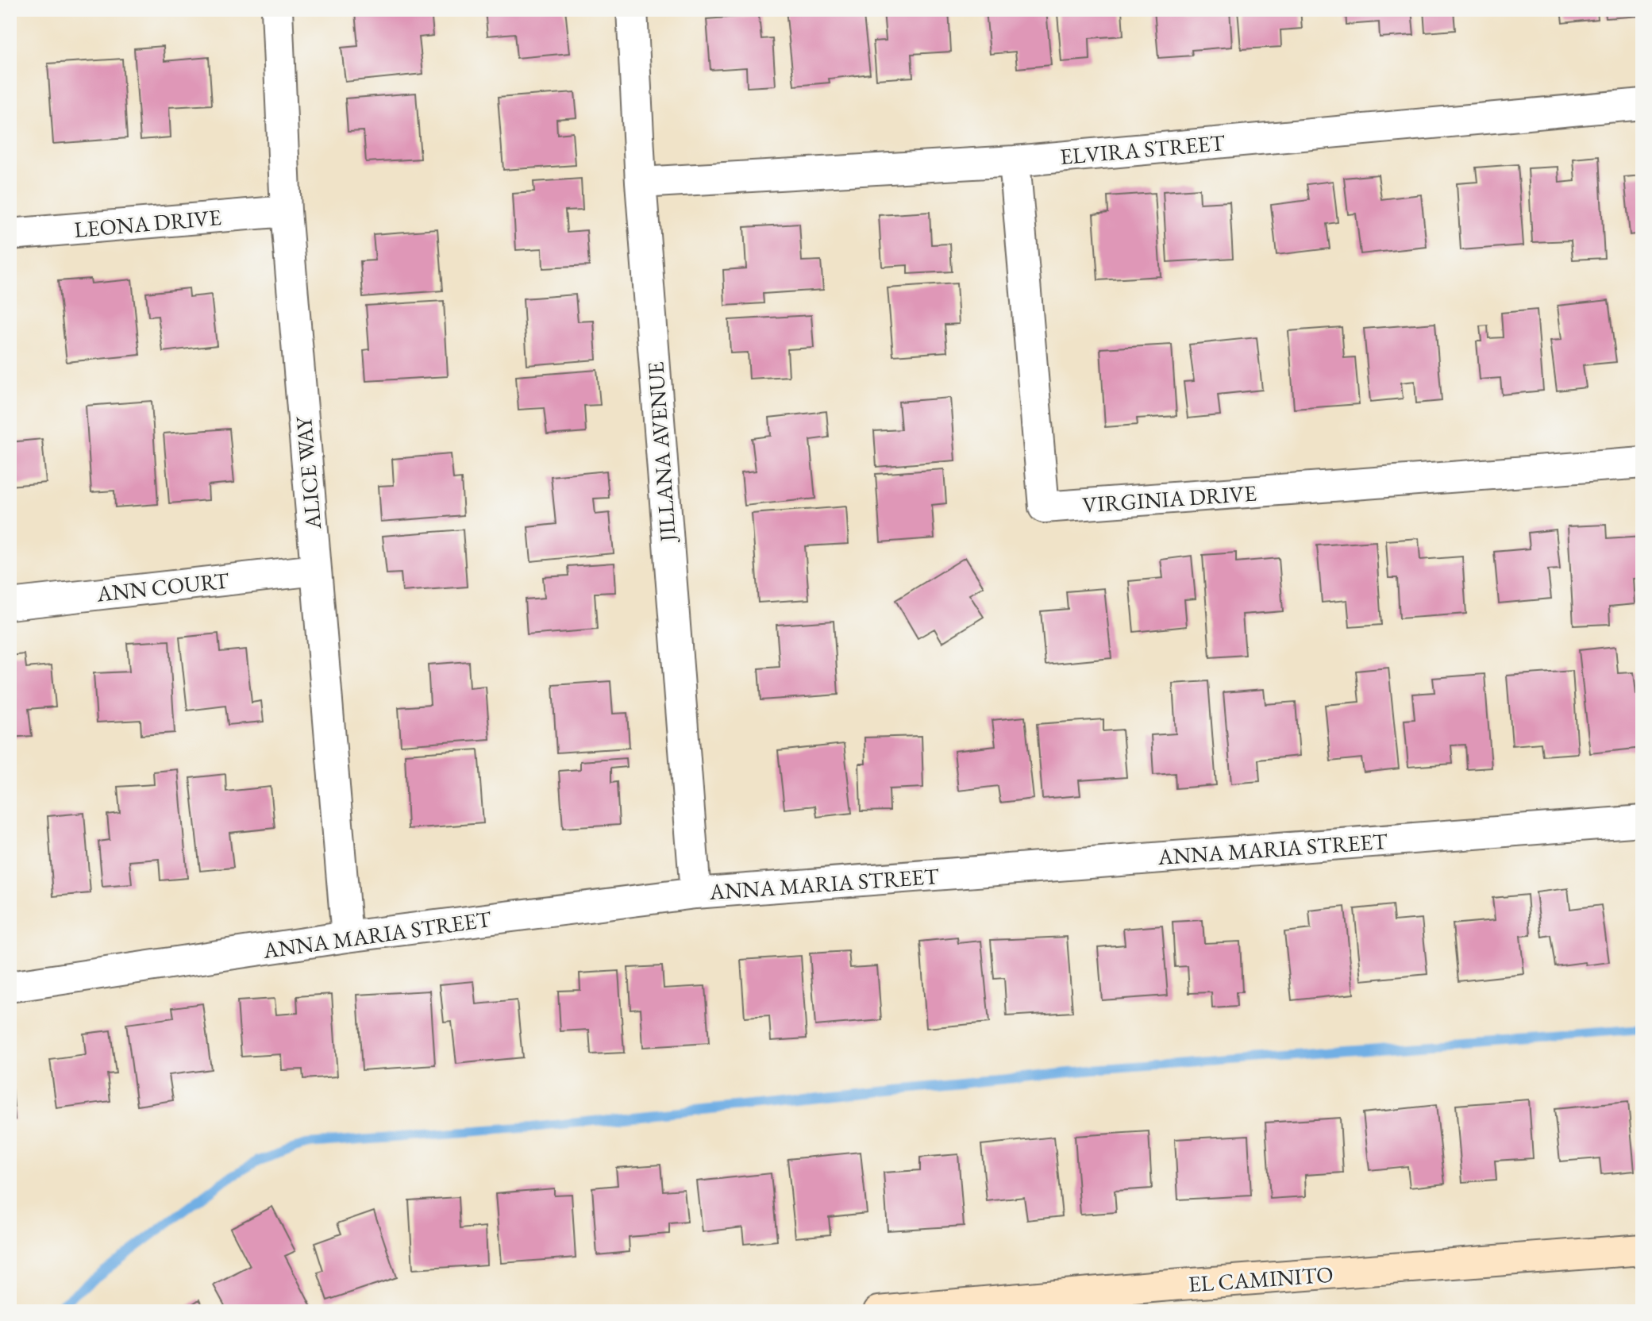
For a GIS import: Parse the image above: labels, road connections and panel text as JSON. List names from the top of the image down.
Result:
{
  "streets": {
    "street": [
      "ELVIRA STREET",
      "LEONA DRIVE",
      "JILLANA AVENUE",
      "ALICE WAY",
      "VIRGINIA DRIVE",
      "ANN COURT",
      "ANNA MARIA STREET",
      "EL CAMINITO"
    ]
  },
  "crossings": [
    ["ELVIRA STREET", "JILLANA AVENUE"],
    ["ELVIRA STREET", "VIRGINIA DRIVE"],
    ["LEONA DRIVE", "ALICE WAY"],
    ["JILLANA AVENUE", "ANNA MARIA STREET"],
    ["ALICE WAY", "ANN COURT"],
    ["ALICE WAY", "ANNA MARIA STREET"]
  ]
}
